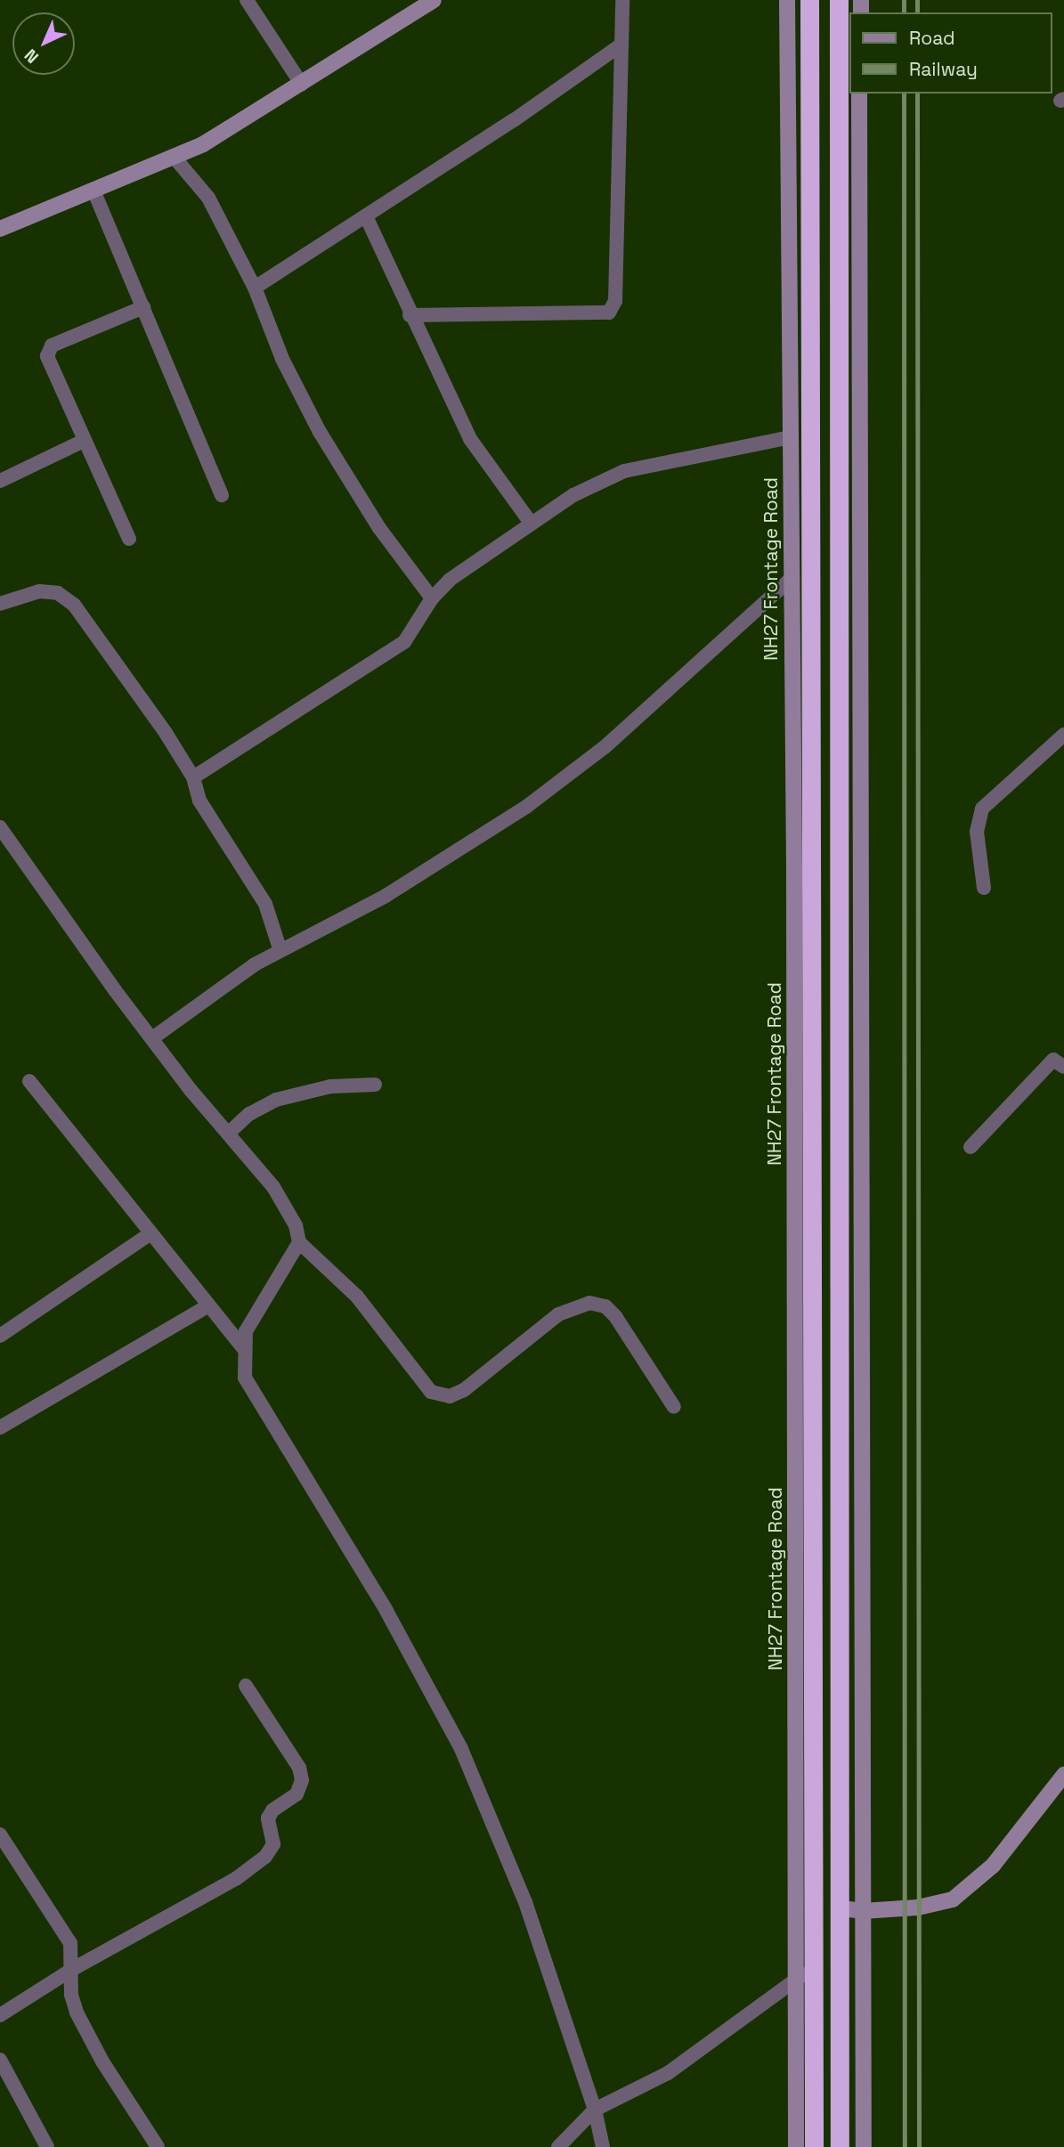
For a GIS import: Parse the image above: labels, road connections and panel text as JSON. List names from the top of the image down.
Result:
{
  "streets": {
    "street": ["NH27 Frontage Road"]
  },
  "legend": ["Road", "Railway"],
  "north": "bottom left"
}
